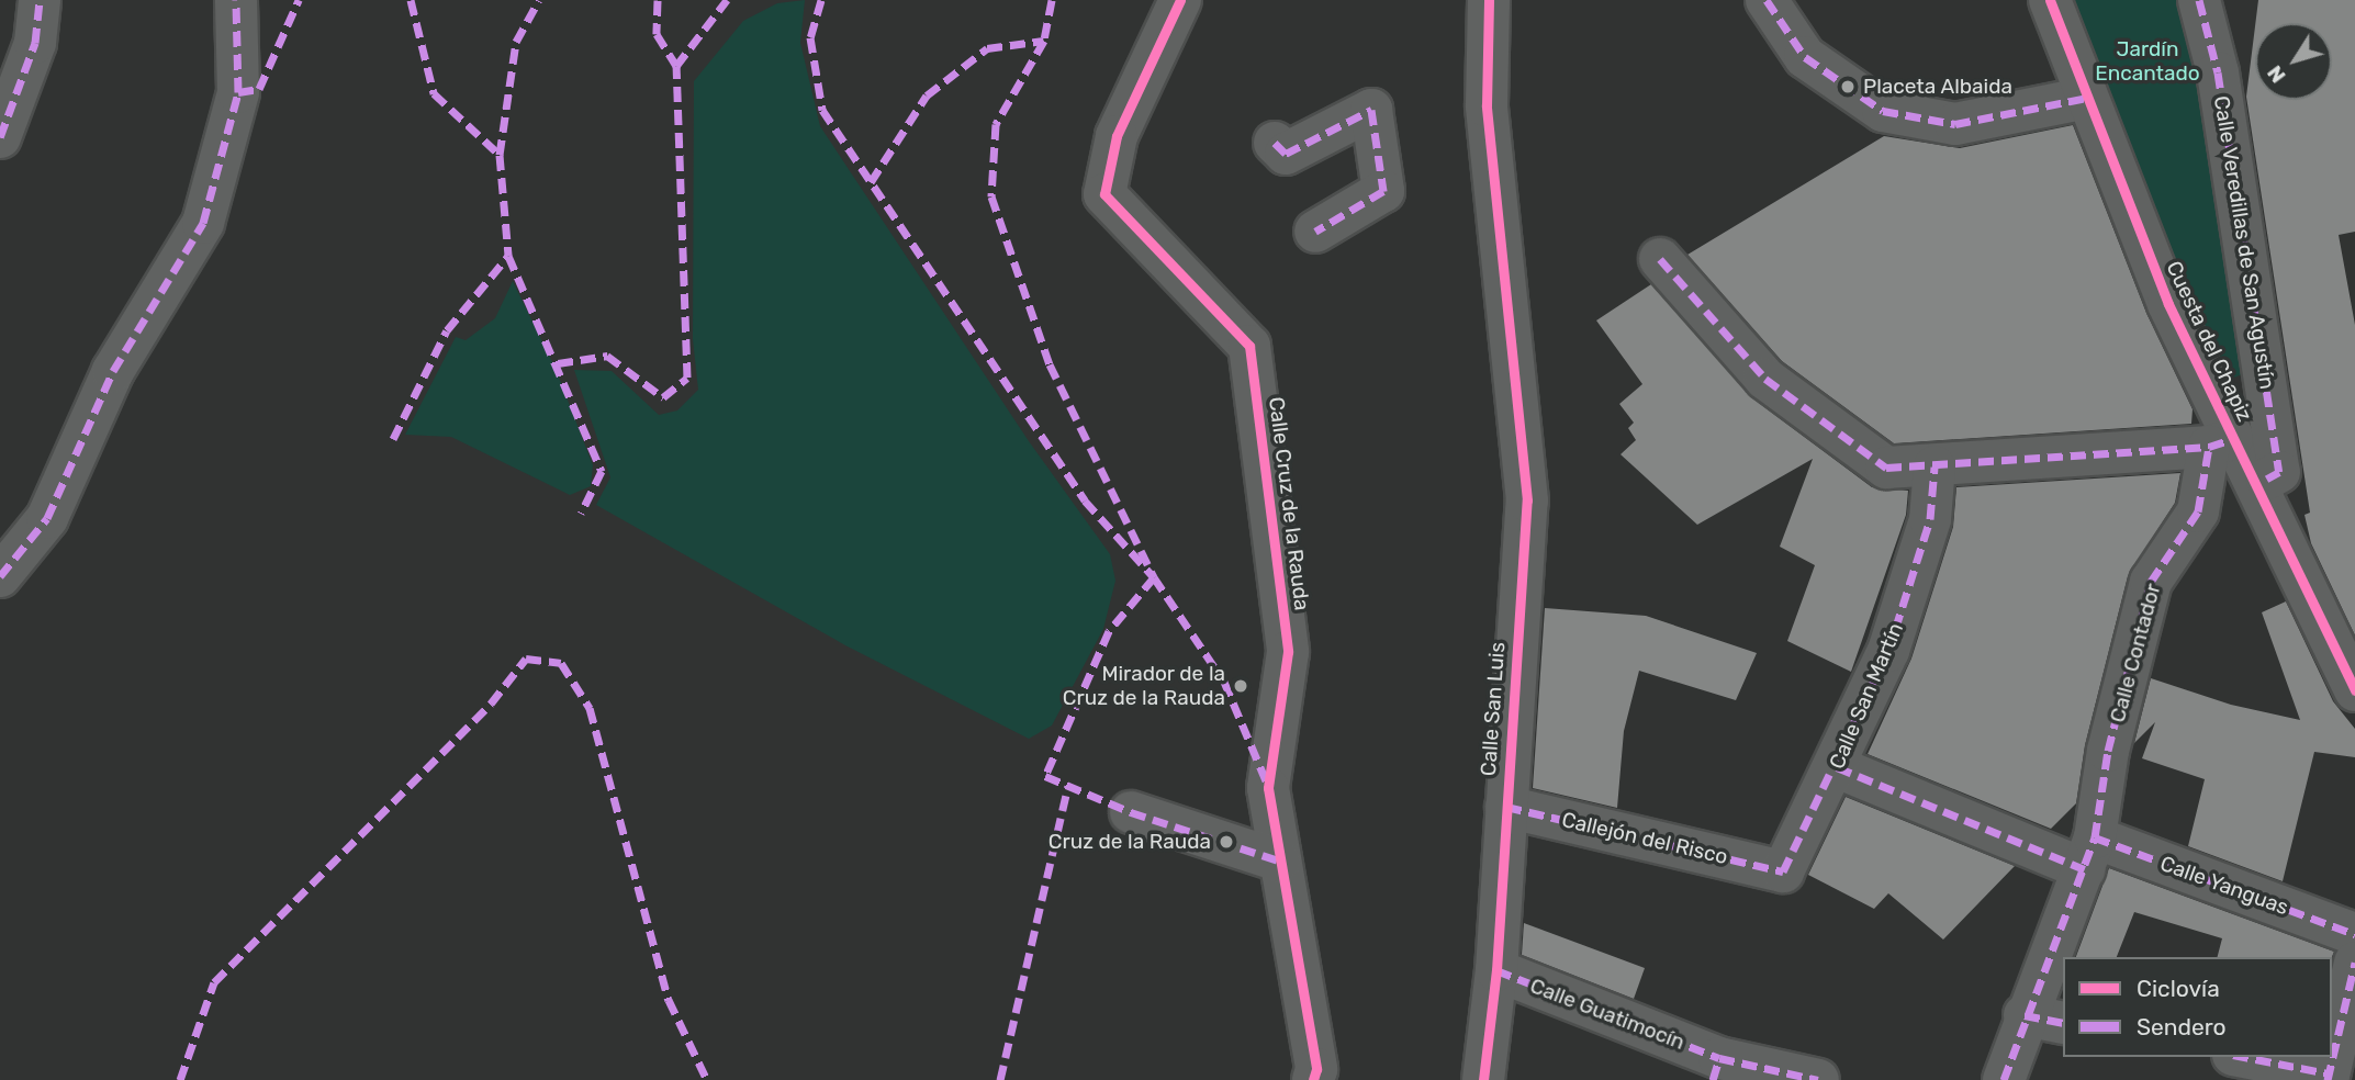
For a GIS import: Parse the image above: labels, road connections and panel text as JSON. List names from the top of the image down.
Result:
{
  "streets": {
    "street": [
      "Calle Veredillas de San Agustín",
      "Cuesta del Chapiz",
      "Calle Cruz de la Rauda",
      "Calle Contador",
      "Calle San Martín",
      "Calle San Luis",
      "Callejón del Risco",
      "Calle Yanguas",
      "Calle Guatimocín"
    ]
  },
  "crossings": [
    ["Cuesta del Chapiz", "Calle Contador"],
    ["Calle Contador", "Calle Yanguas"],
    ["Calle San Martín", "Callejón del Risco"],
    ["Calle San Martín", "Calle Yanguas"],
    ["Calle San Luis", "Callejón del Risco"],
    ["Calle San Luis", "Calle Guatimocín"]
  ],
  "parks": ["Jardín Encantado"],
  "places": ["Placeta Albaida", "Mirador de la Cruz de la Rauda", "Cruz de la Rauda"],
  "legend": ["Ciclovía", "Sendero"],
  "north": "bottom left"
}
